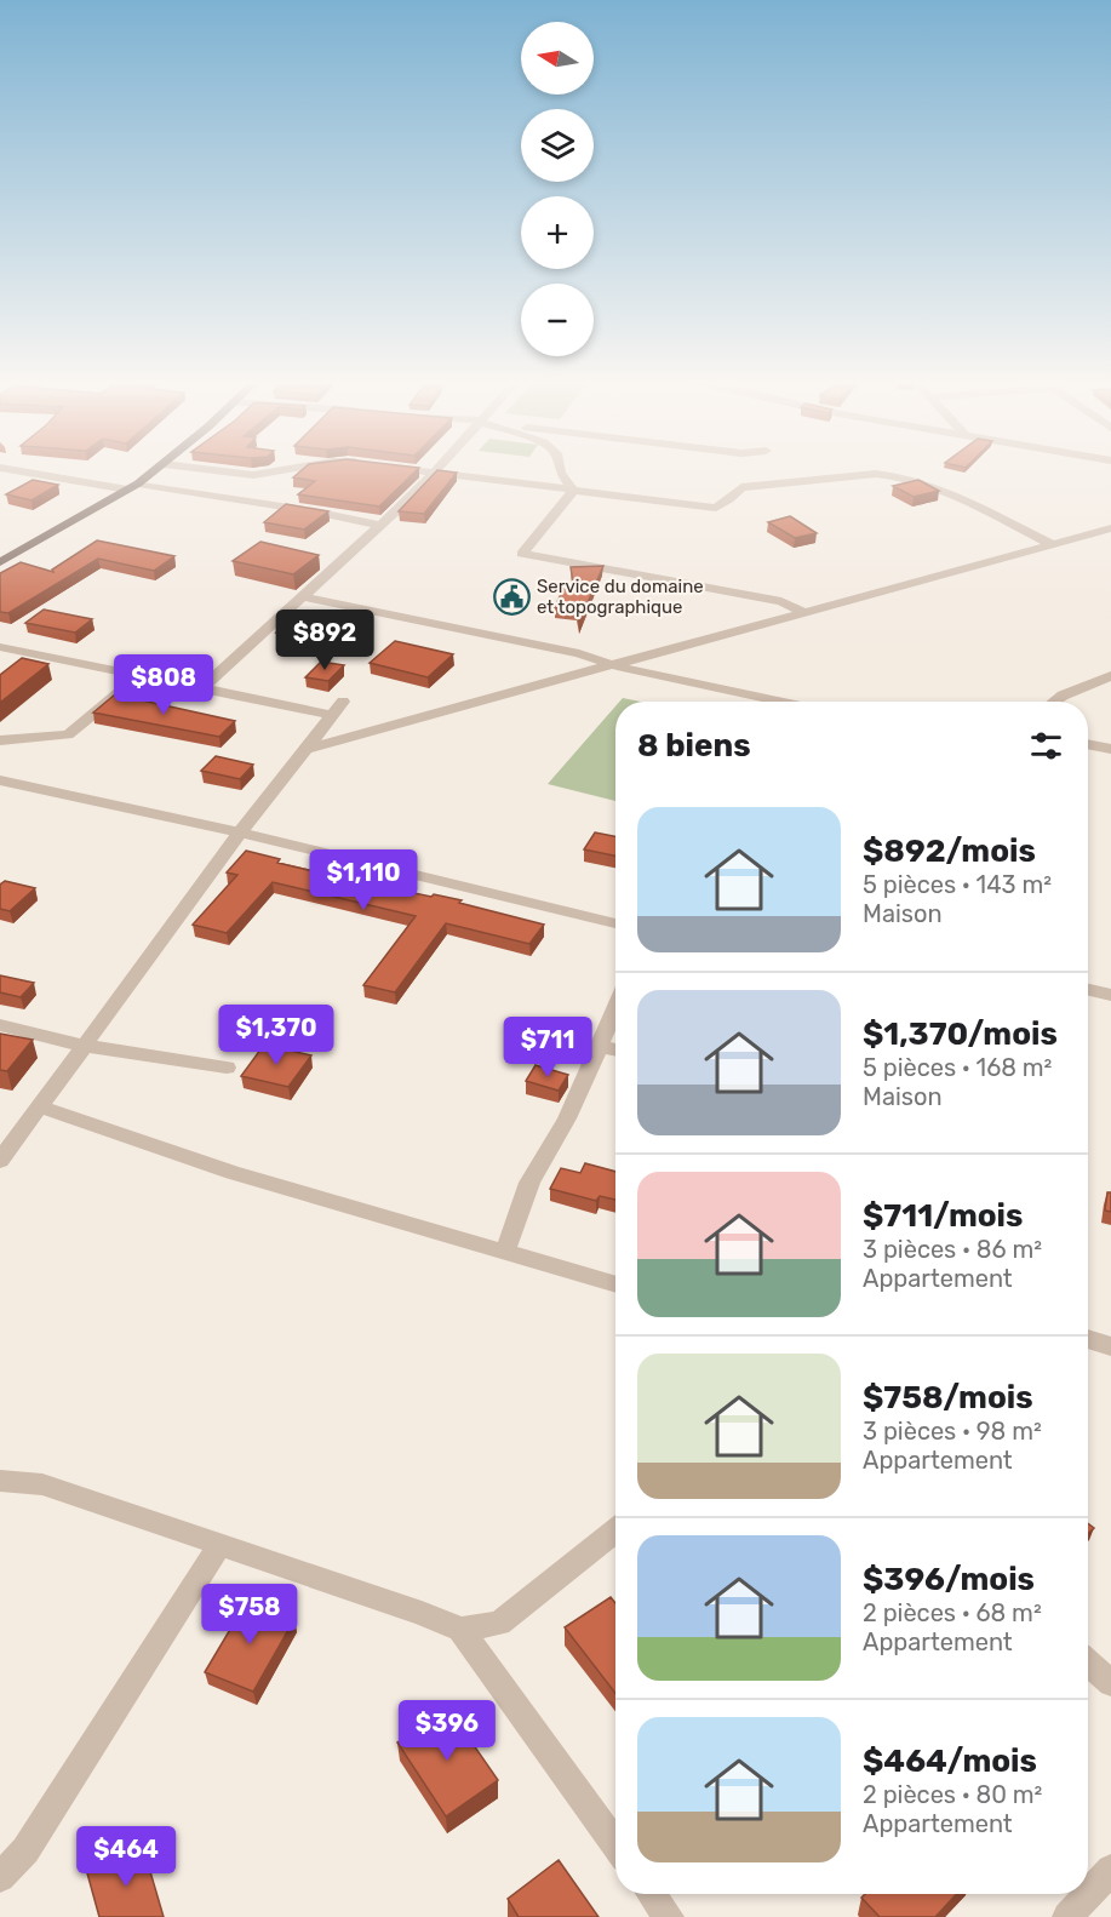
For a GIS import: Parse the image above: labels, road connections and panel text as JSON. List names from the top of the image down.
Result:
{
  "places": {
    "public building": ["Service du domaine et topographique"]
  },
  "north": "left",
  "page": {
    "map_buttons": ["+", "−"],
    "price": [
      "$892",
      "$808",
      "$1,110",
      "$1,370",
      "$711",
      "$758",
      "$396",
      "$464"
    ],
    "heading": "8 biens",
    "list": [
      {
        "name": "$892/mois",
        "note": "5 pièces · 143 m² · Maison"
      },
      {
        "name": "$1,370/mois",
        "note": "5 pièces · 168 m² · Maison"
      },
      {
        "name": "$711/mois",
        "note": "3 pièces · 86 m² · Appartement"
      },
      {
        "name": "$758/mois",
        "note": "3 pièces · 98 m² · Appartement"
      },
      {
        "name": "$396/mois",
        "note": "2 pièces · 68 m² · Appartement"
      },
      {
        "name": "$464/mois",
        "note": "2 pièces · 80 m² · Appartement"
      }
    ]
  }
}
